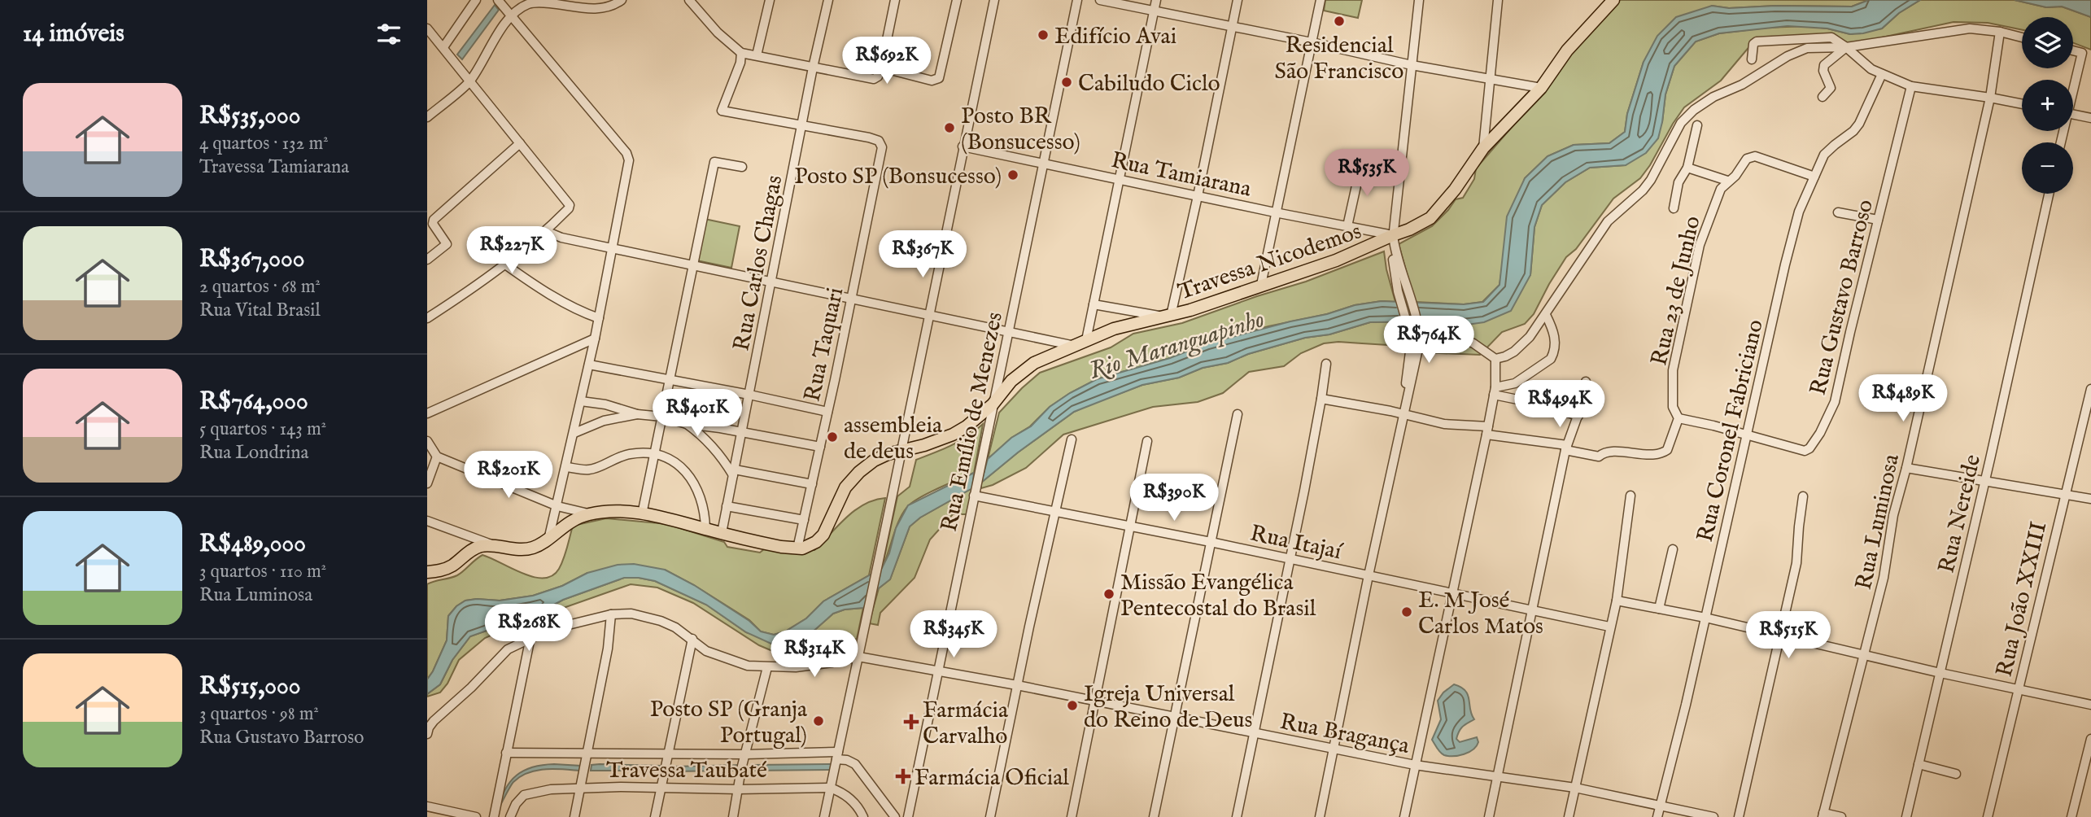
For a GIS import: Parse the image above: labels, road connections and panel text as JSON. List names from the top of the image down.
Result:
{
  "streets": {
    "main road": ["Travessa Nicodemos"],
    "street": [
      "Rua Tamiarana",
      "Rua Carlos Chagas",
      "Rua 23 de Junho",
      "Rua Gustavo Barroso",
      "Rua Taquari",
      "Rua Emílio de Menezes",
      "Rua Coronel Fabriciano",
      "Rua Nereide",
      "Rua Luminosa",
      "Rua Itajaí",
      "Rua João XXIII",
      "Rua Bragança",
      "Travessa Taubaté"
    ]
  },
  "crossings": [
    ["Rua Tamiarana", "Travessa Nicodemos"],
    ["Rua Tamiarana", "Rua Emílio de Menezes"],
    ["Travessa Nicodemos", "Rua Taquari"],
    ["Travessa Nicodemos", "Rua Emílio de Menezes"],
    ["Rua Carlos Chagas", "Rua Taquari"],
    ["Rua 23 de Junho", "Rua Coronel Fabriciano"],
    ["Rua Gustavo Barroso", "Rua Coronel Fabriciano"],
    ["Rua Emílio de Menezes", "Rua Itajaí"],
    ["Rua Emílio de Menezes", "Rua Bragança"],
    ["Rua Coronel Fabriciano", "Rua Bragança"]
  ],
  "water": ["Rio Maranguapinho"],
  "places": {
    "other": [
      "Residencial São Francisco",
      "Edifício Avai",
      "Cabiludo Ciclo",
      "Posto BR (Bonsucesso)",
      "Posto SP (Bonsucesso)",
      "assembleia de deus",
      "Missão Evangélica Pentecostal do Brasil",
      "E. M José Carlos Matos",
      "Igreja Universal do Reino de Deus",
      "Posto SP (Granja Portugal)"
    ],
    "health": ["Farmácia Carvalho", "Farmácia Oficial"]
  },
  "page": {
    "heading": "14 imóveis",
    "map_buttons": ["+", "−"],
    "price": [
      "R$692K",
      "R$535K",
      "R$227K",
      "R$367K",
      "R$764K",
      "R$489K",
      "R$494K",
      "R$401K",
      "R$201K",
      "R$390K",
      "R$268K",
      "R$345K",
      "R$515K",
      "R$314K"
    ],
    "list": [
      {
        "name": "R$535,000",
        "note": "4 quartos · 132 m² · Travessa Tamiarana"
      },
      {
        "name": "R$367,000",
        "note": "2 quartos · 68 m² · Rua Vital Brasil"
      },
      {
        "name": "R$764,000",
        "note": "5 quartos · 143 m² · Rua Londrina"
      },
      {
        "name": "R$489,000",
        "note": "3 quartos · 110 m² · Rua Luminosa"
      },
      {
        "name": "R$515,000",
        "note": "3 quartos · 98 m² · Rua Gustavo Barroso"
      }
    ]
  }
}
